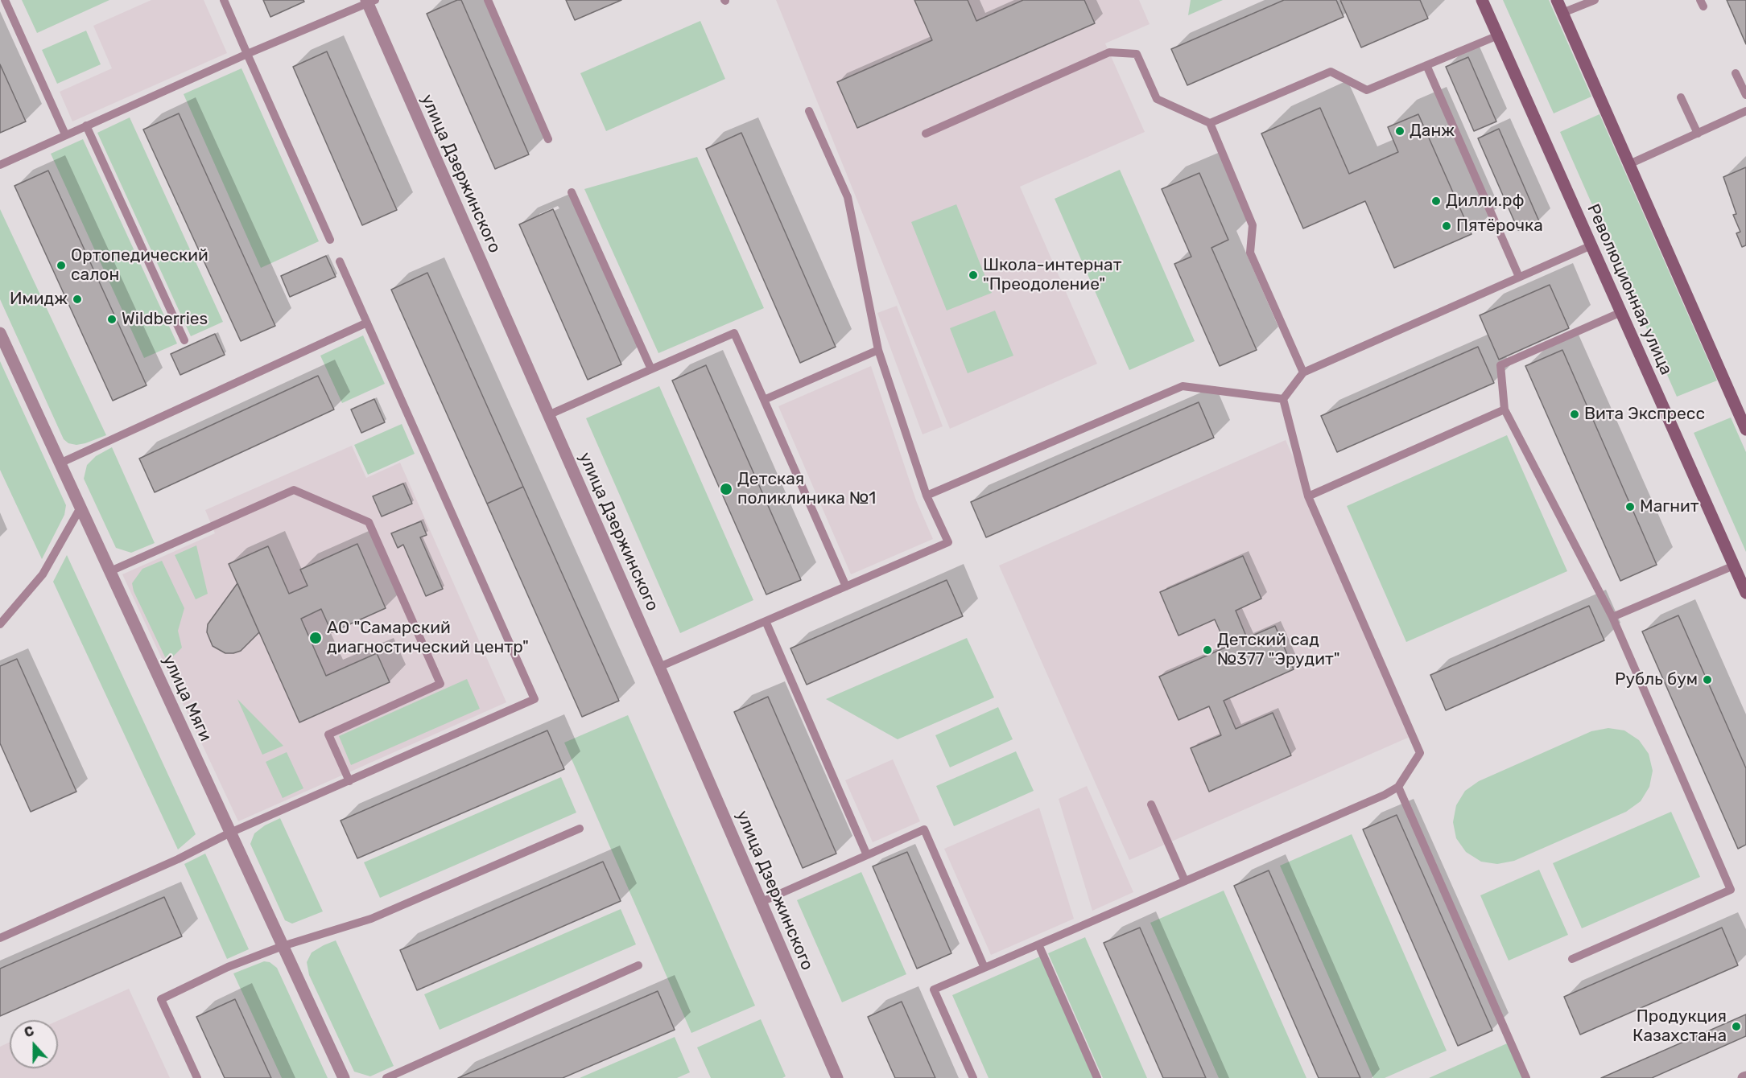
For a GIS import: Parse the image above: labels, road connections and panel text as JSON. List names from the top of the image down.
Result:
{
  "streets": {
    "main road": ["Революционная улица"],
    "street": ["улица Дзержинского", "улица Мяги"]
  },
  "places": [
    "Данж",
    "Дилли.рф",
    "Пятёрочка",
    "Ортопедический салон",
    "Школа-интернат \"Преодоление\"",
    "Имидж",
    "Wildberries",
    "Вита Экспресс",
    "Детская поликлиника №1",
    "Магнит",
    "АО \"Самарский диагностический центр\"",
    "Детский сад №377 \"Эрудит\"",
    "Рубль бум",
    "Продукция Казахстана"
  ],
  "north": "top"
}
